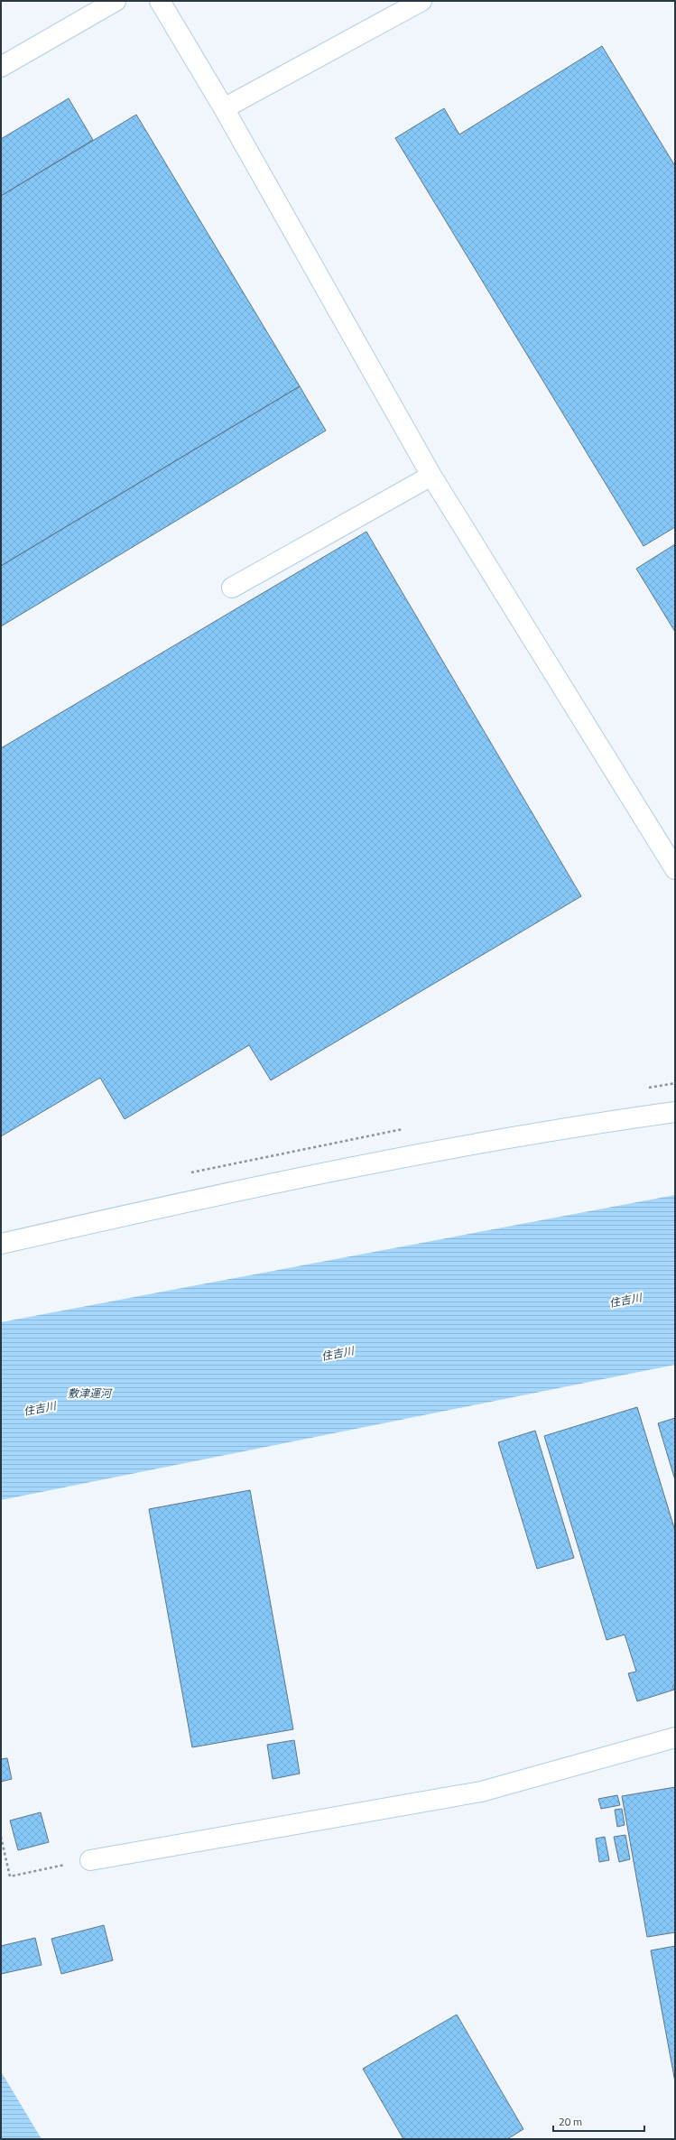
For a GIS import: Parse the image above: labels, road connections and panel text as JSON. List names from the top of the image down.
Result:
{
  "water": ["住吉川", "敷津運河"],
  "scale_bar": "20 m"
}
